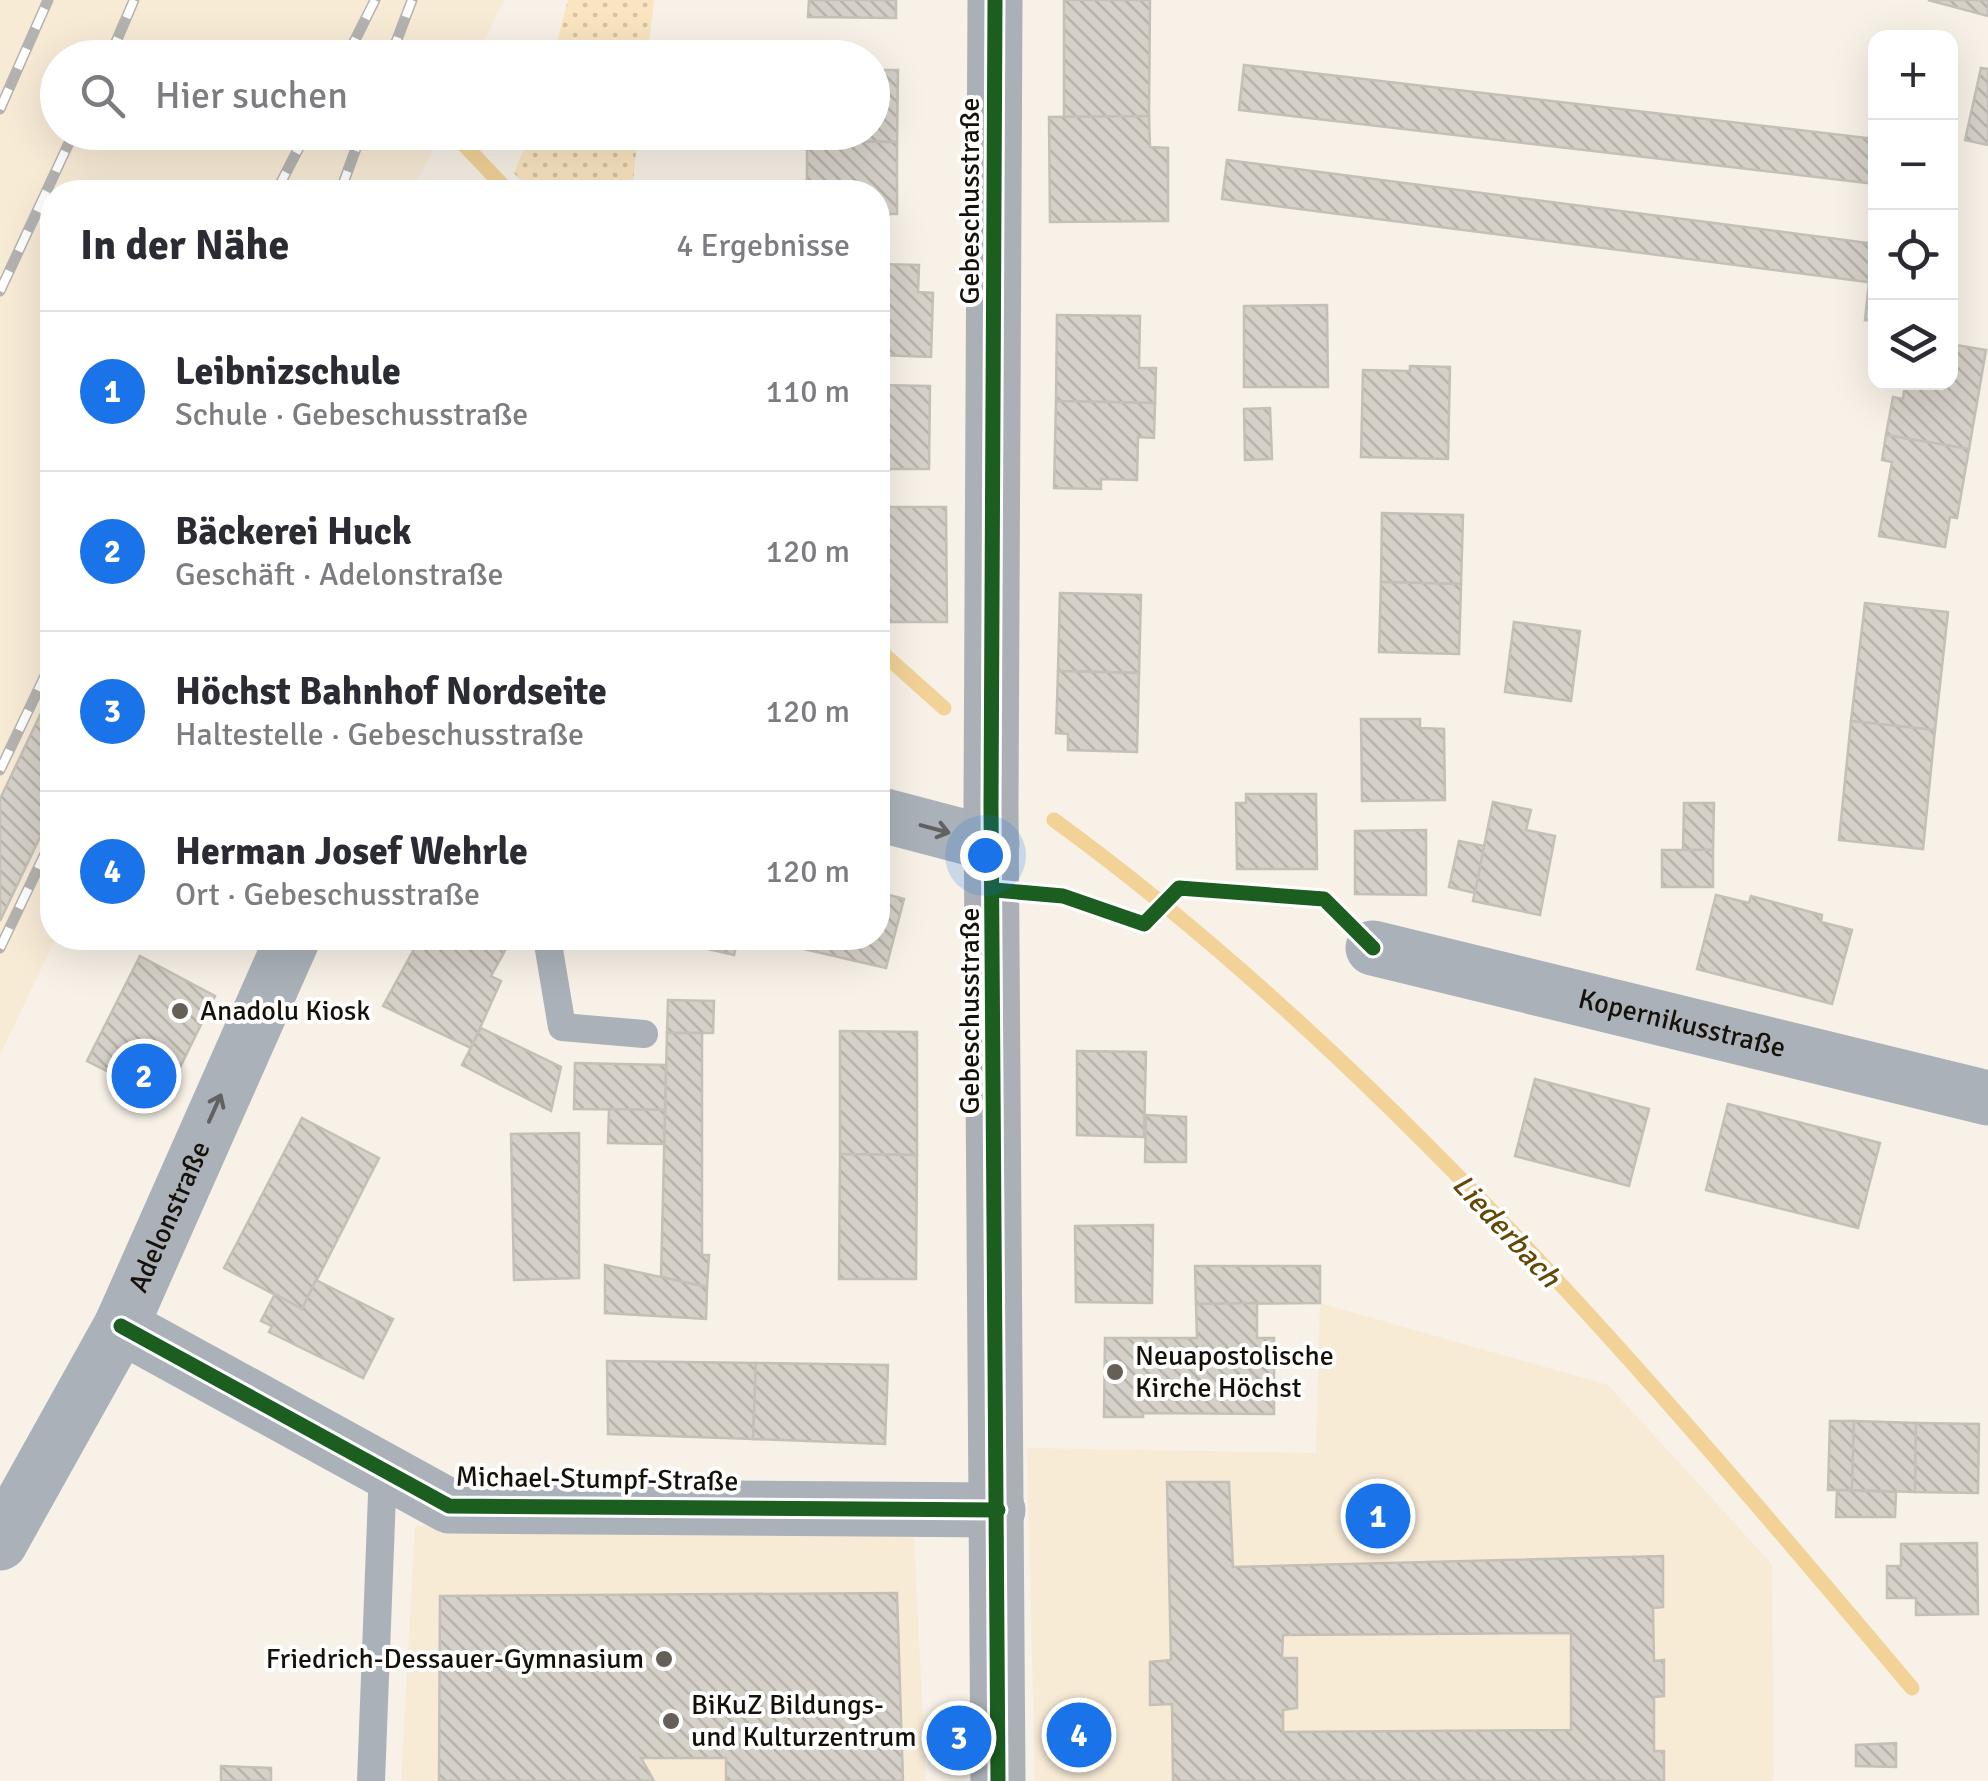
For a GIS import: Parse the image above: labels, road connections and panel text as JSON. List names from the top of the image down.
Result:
{
  "streets": {
    "street": [
      "Gebeschusstraße",
      "Kopernikusstraße",
      "Adelonstraße",
      "Michael-Stumpf-Straße"
    ]
  },
  "crossings": [
    ["Gebeschusstraße", "Michael-Stumpf-Straße"],
    ["Adelonstraße", "Michael-Stumpf-Straße"]
  ],
  "one_way": ["Adelonstraße"],
  "water": ["Liederbach"],
  "places": [
    "Anadolu Kiosk",
    "Neuapostolische Kirche Höchst",
    "Friedrich-Dessauer-Gymnasium",
    "BiKuZ Bildungs- und Kulturzentrum"
  ],
  "page": {
    "map_buttons": ["+", "−"],
    "search": "Hier suchen",
    "heading": ["In der Nähe", "4 Ergebnisse"],
    "list": [
      {
        "mark": "1",
        "name": "Leibnizschule",
        "note": "Schule · Gebeschusstraße",
        "value": "110 m"
      },
      {
        "mark": "2",
        "name": "Bäckerei Huck",
        "note": "Geschäft · Adelonstraße",
        "value": "120 m"
      },
      {
        "mark": "3",
        "name": "Höchst Bahnhof Nordseite",
        "note": "Haltestelle · Gebeschusstraße",
        "value": "120 m"
      },
      {
        "mark": "4",
        "name": "Herman Josef Wehrle",
        "note": "Ort · Gebeschusstraße",
        "value": "120 m"
      }
    ],
    "pins": [
      "2",
      "1",
      "4",
      "3"
    ]
  }
}
